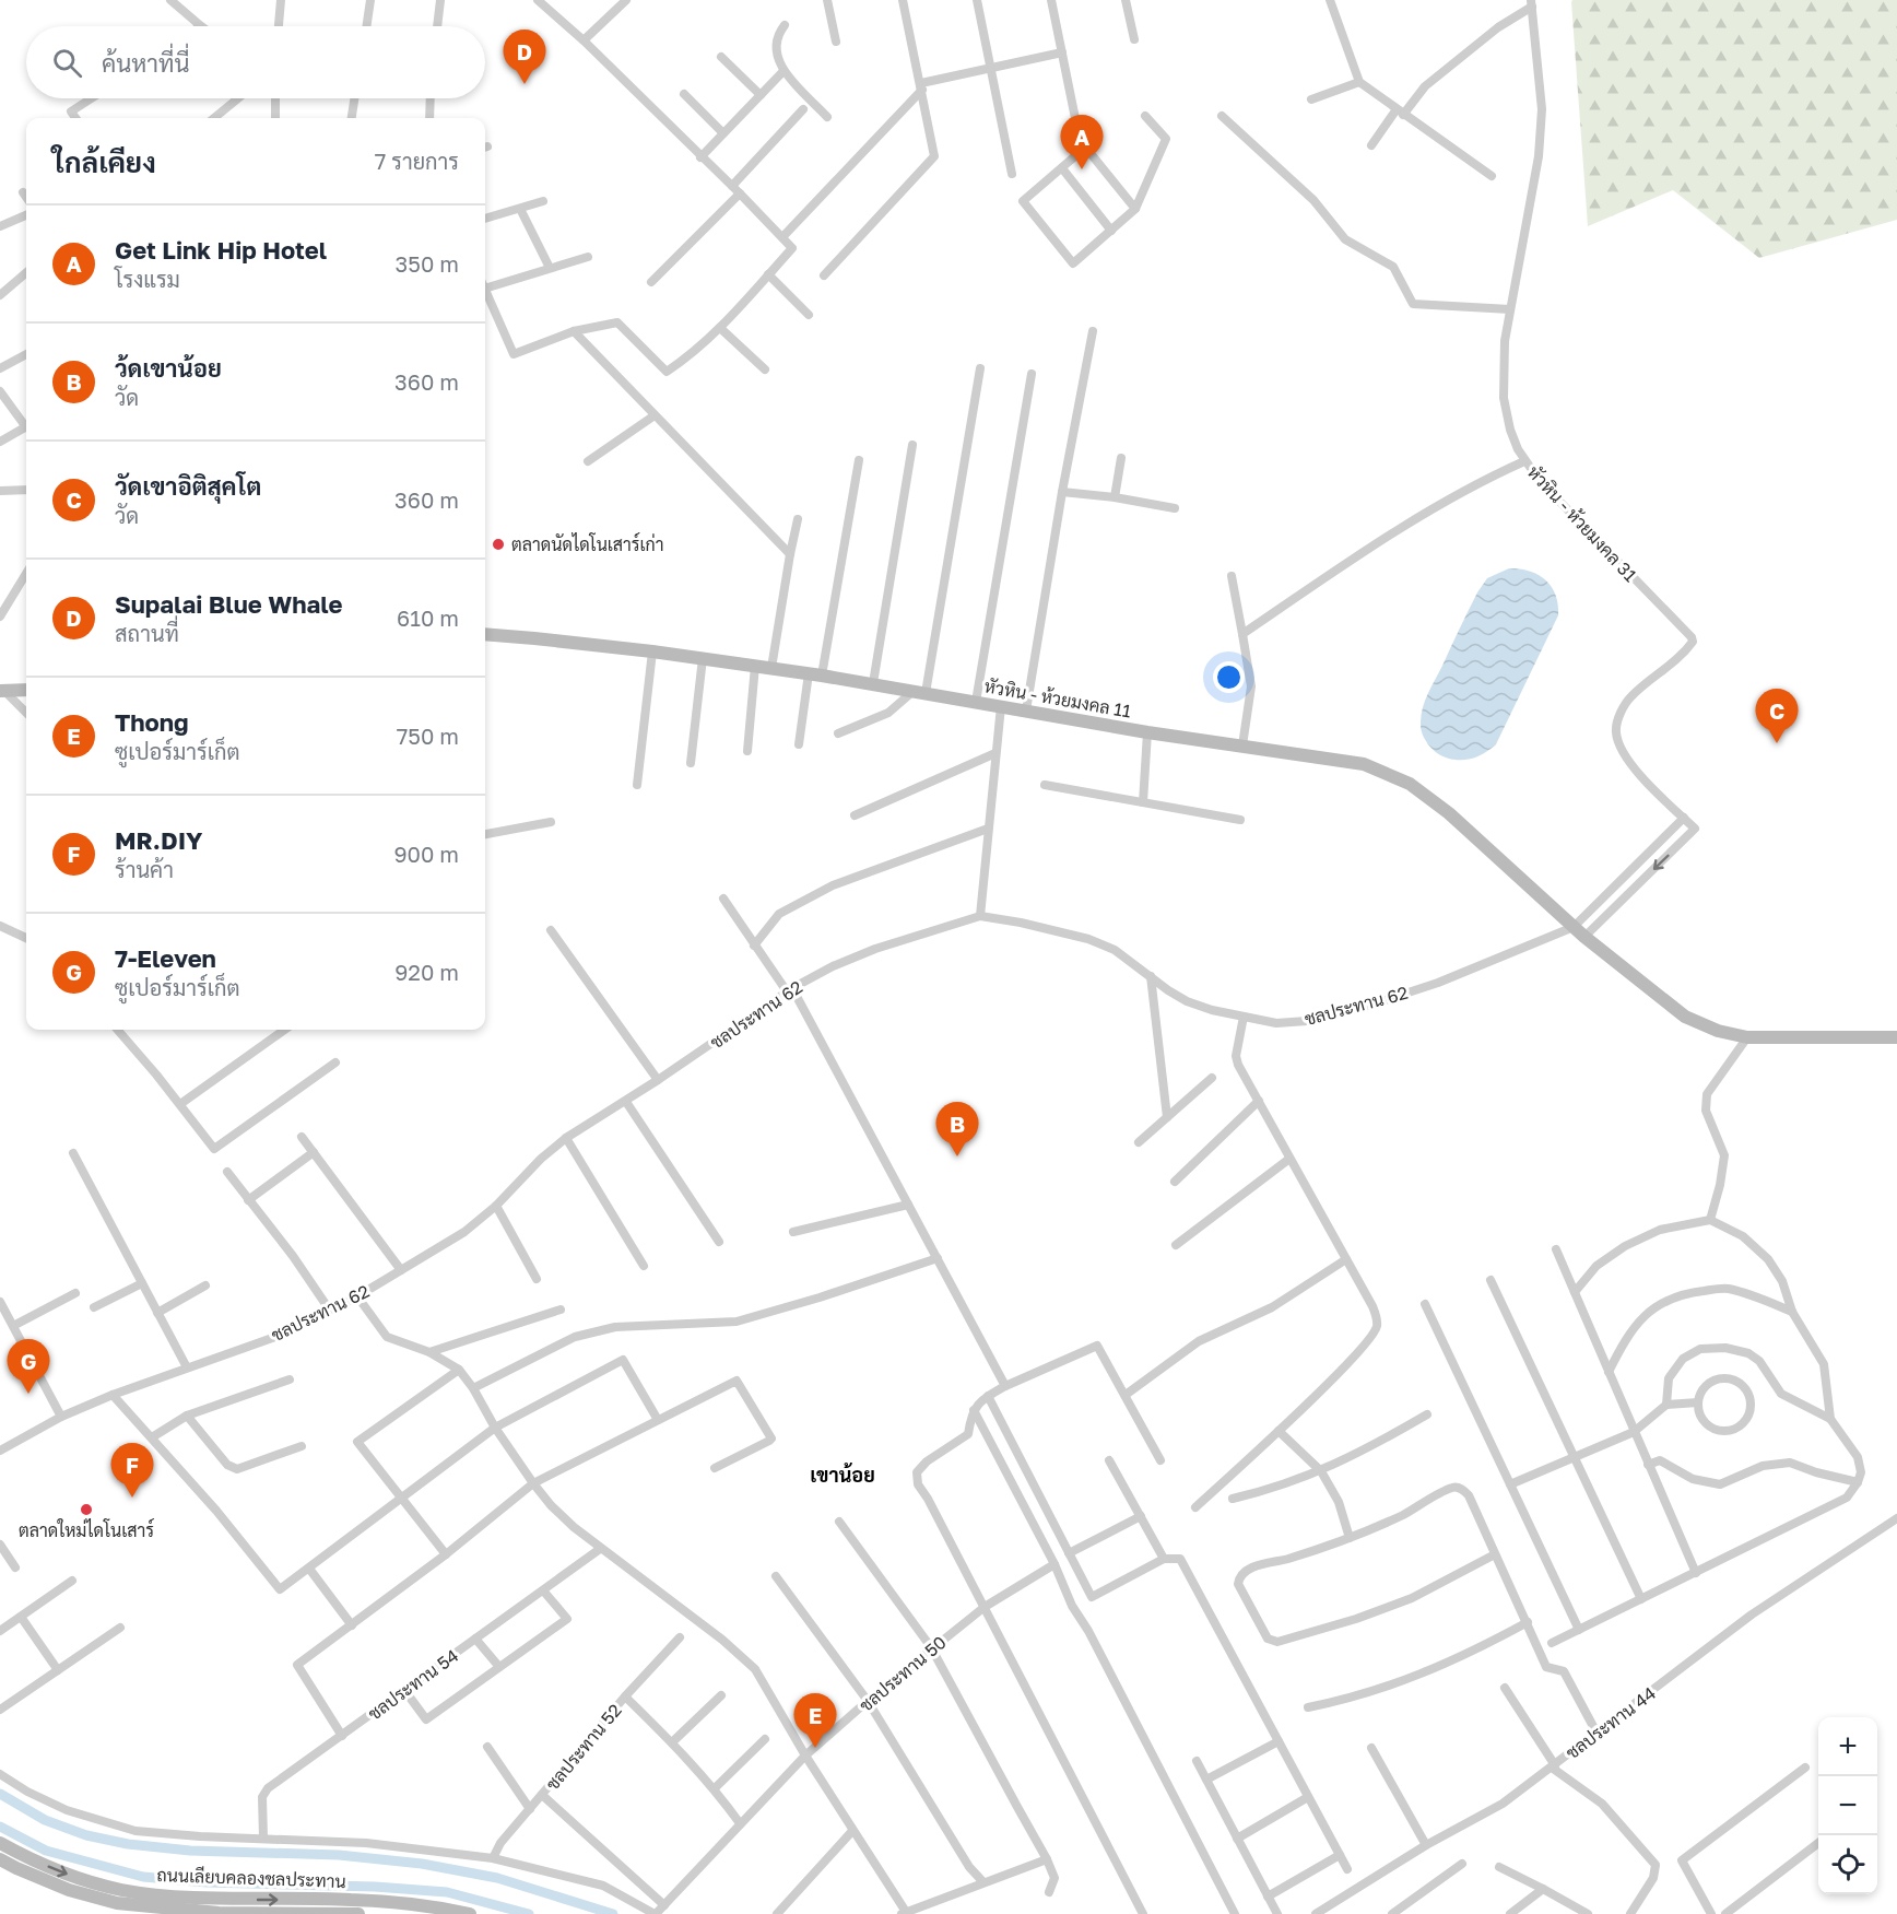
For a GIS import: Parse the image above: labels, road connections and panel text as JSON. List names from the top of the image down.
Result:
{
  "streets": {
    "street": [
      "หัวหิน - ห้วยมงคล 31",
      "หัวหิน - ห้วยมงคล 11",
      "ชลประทาน 62",
      "ชลประทาน 50",
      "ชลประทาน 54",
      "ชลประทาน 44",
      "ชลประทาน 52",
      "ถนนเลียบคลองชลประทาน"
    ]
  },
  "crossings": [
    ["หัวหิน - ห้วยมงคล 11", "ชลประทาน 62"]
  ],
  "districts": ["เขาน้อย"],
  "places": ["ตลาดนัดไดโนเสาร์เก่า", "ตลาดใหม่ไดโนเสาร์"],
  "page": {
    "search": "ค้นหาที่นี่",
    "pins": [
      "D",
      "A",
      "C",
      "B",
      "G",
      "F",
      "E"
    ],
    "heading": ["ใกล้เคียง", "7 รายการ"],
    "list": [
      {
        "mark": "A",
        "name": "Get Link Hip Hotel",
        "note": "โรงแรม",
        "value": "350 m"
      },
      {
        "mark": "B",
        "name": "ว้ดเขาน้อย",
        "note": "วัด",
        "value": "360 m"
      },
      {
        "mark": "C",
        "name": "วัดเขาอิติสุคโต",
        "note": "วัด",
        "value": "360 m"
      },
      {
        "mark": "D",
        "name": "Supalai Blue Whale",
        "note": "สถานที่",
        "value": "610 m"
      },
      {
        "mark": "E",
        "name": "Thong",
        "note": "ซูเปอร์มาร์เก็ต",
        "value": "750 m"
      },
      {
        "mark": "F",
        "name": "MR.DIY",
        "note": "ร้านค้า",
        "value": "900 m"
      },
      {
        "mark": "G",
        "name": "7-Eleven",
        "note": "ซูเปอร์มาร์เก็ต",
        "value": "920 m"
      }
    ],
    "map_buttons": ["+", "−"]
  }
}
